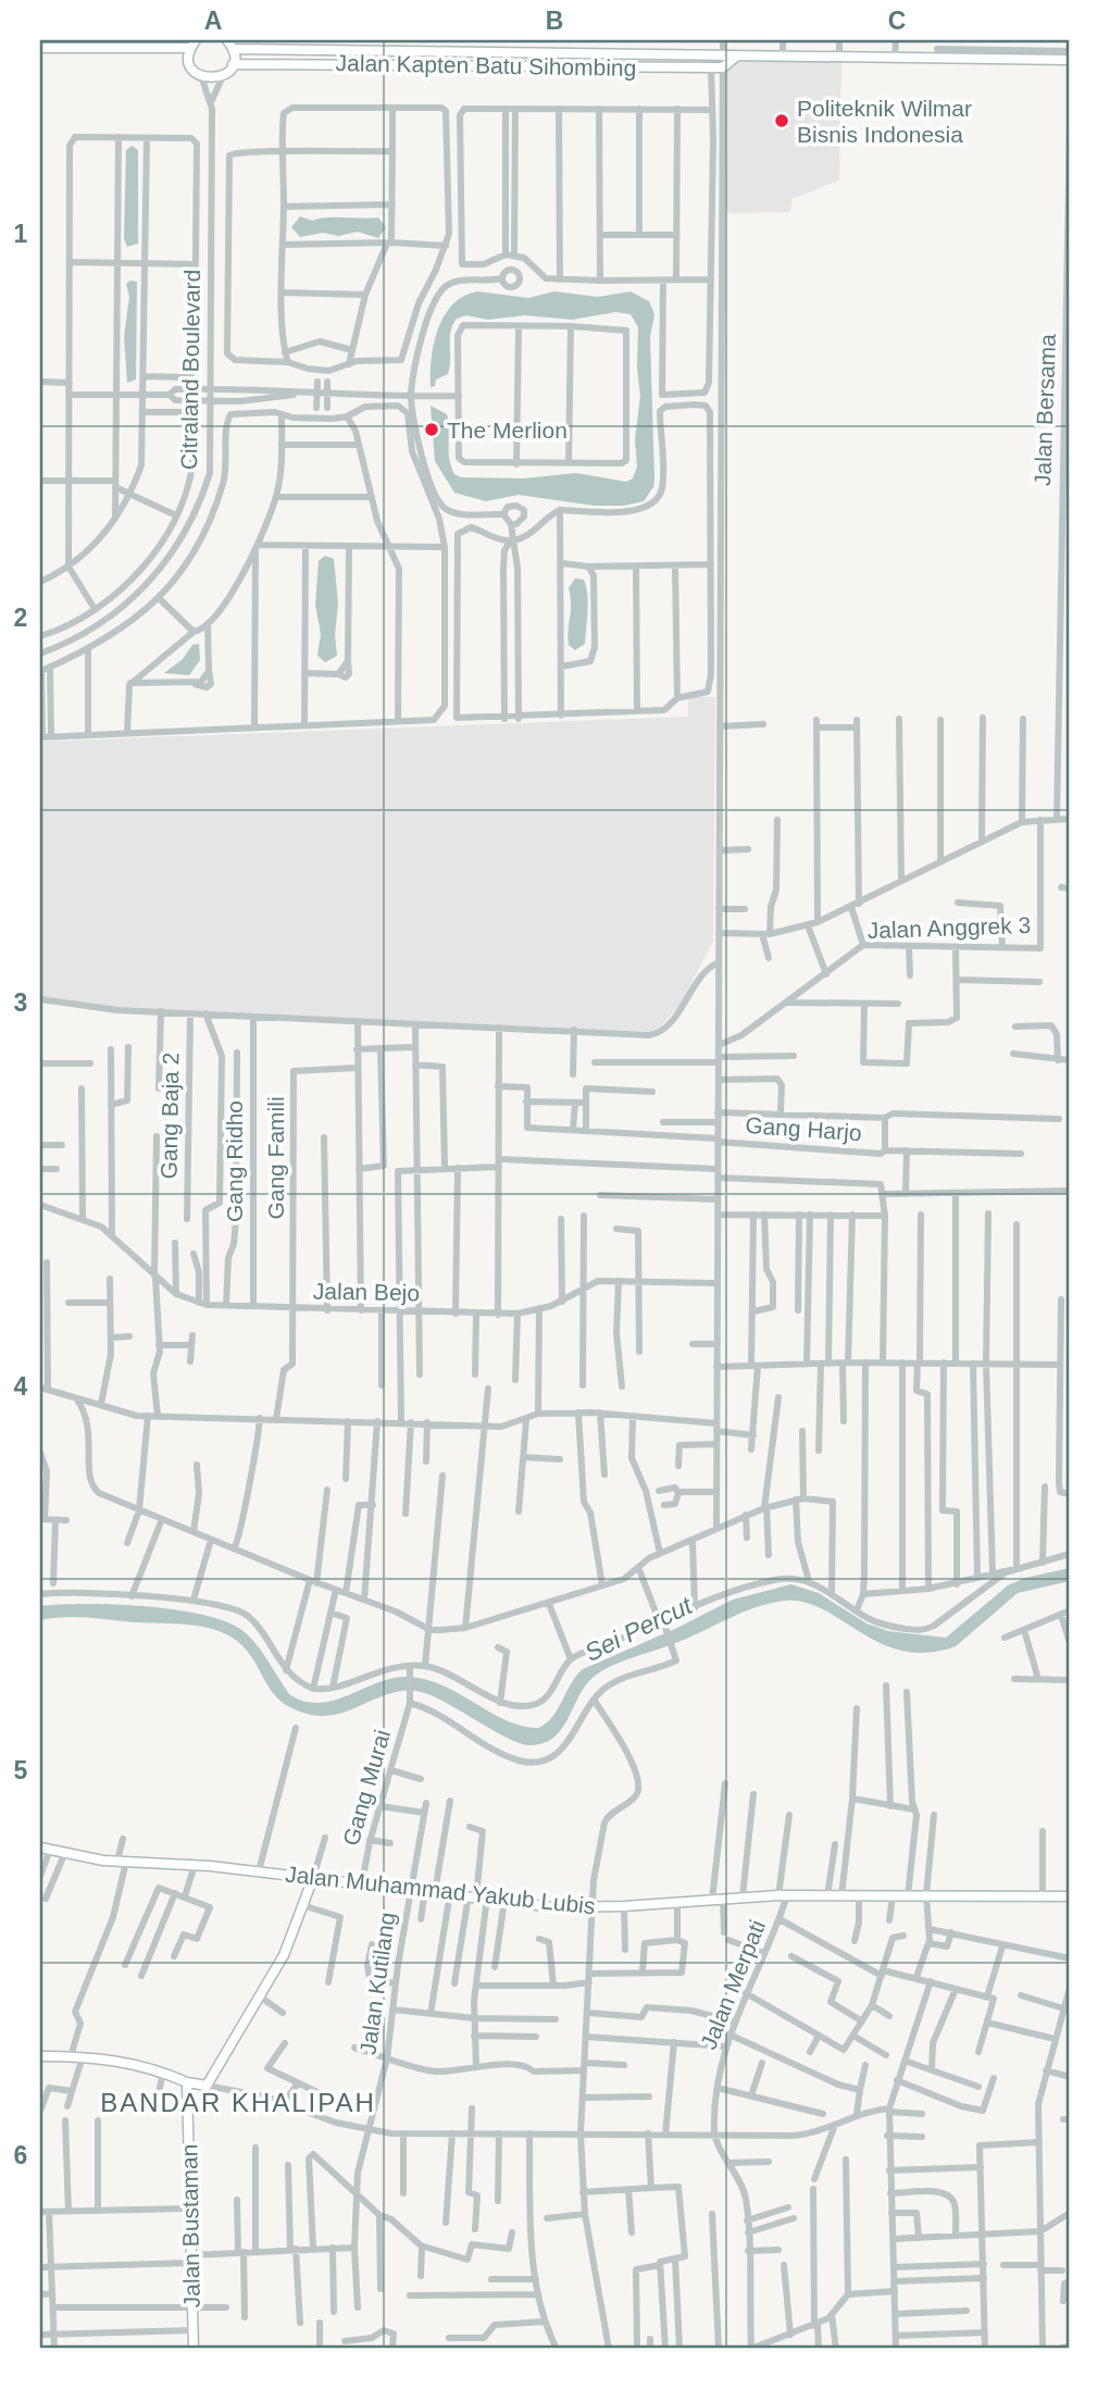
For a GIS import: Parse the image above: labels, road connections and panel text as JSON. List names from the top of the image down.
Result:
{
  "streets": {
    "street": [
      "Jalan Kapten Batu Sihombing",
      "Citraland Boulevard",
      "Jalan Bersama",
      "Jalan Anggrek 3",
      "Gang Baja 2",
      "Gang Harjo",
      "Gang Famili",
      "Gang Ridho",
      "Jalan Bejo",
      "Gang Murai",
      "Jalan Muhammad Yakub Lubis",
      "Jalan Kutilang",
      "Jalan Merpati",
      "Jalan Bustaman"
    ]
  },
  "crossings": [
    ["Gang Famili", "Jalan Bejo"],
    ["Gang Ridho", "Jalan Bejo"],
    ["Gang Murai", "Jalan Muhammad Yakub Lubis"],
    ["Jalan Muhammad Yakub Lubis", "Jalan Kutilang"],
    ["Jalan Muhammad Yakub Lubis", "Jalan Merpati"]
  ],
  "districts": ["BANDAR KHALIPAH"],
  "water": ["Sei Percut"],
  "places": ["Politeknik Wilmar Bisnis Indonesia", "The Merlion"],
  "grid": {
    "columns": ["A", "B", "C"],
    "rows": [
      "1",
      "2",
      "3",
      "4",
      "5",
      "6"
    ]
  }
}
